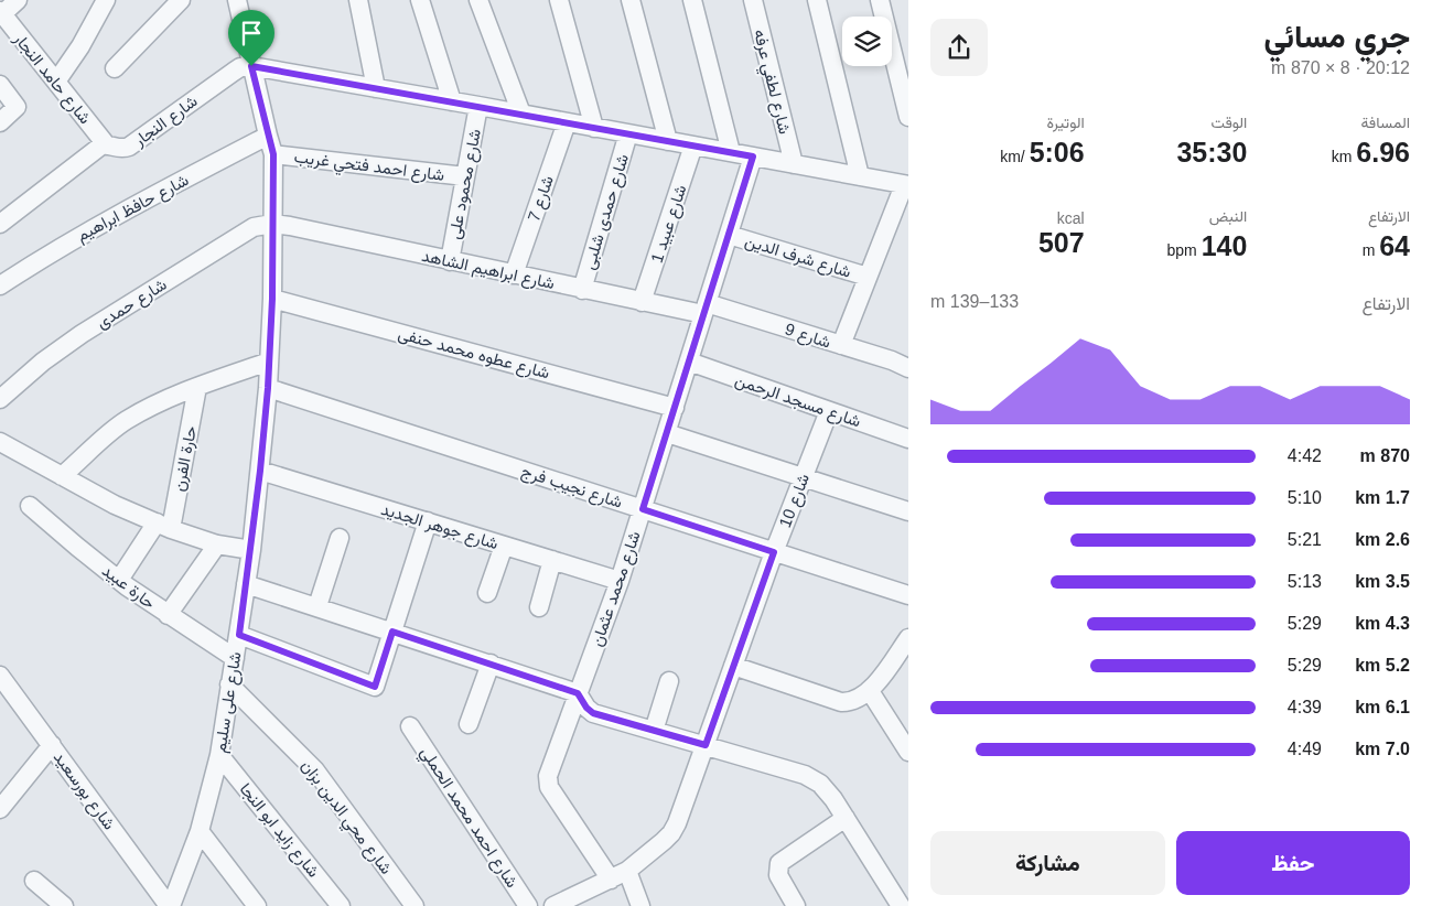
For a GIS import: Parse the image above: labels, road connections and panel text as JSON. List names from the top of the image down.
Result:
{
  "streets": {
    "street": [
      "شارع حامد النجار",
      "شارع لطفي عرفه",
      "شارع النجار",
      "شارع احمد فتحي غريب",
      "شارع محمود على",
      "شارع 7",
      "شارع حافظ ابراهيم",
      "شارع حمدى شلبى",
      "شارع عبيد 1",
      "شارع شرف الدين",
      "شارع ابراهيم الشاهد",
      "شارع حمدى",
      "شارع 9",
      "شارع عطوه محمد حنفى",
      "شارع مسجد الرحمن",
      "حارة الفرن",
      "شارع نجيب فرج",
      "شارع 10",
      "شارع جوهر الجديد",
      "حارة عبيد",
      "شارع محمد عثمان",
      "شارع على سليم",
      "شارع بورسعيد",
      "شارع محي الدين بزان",
      "شارع احمد محمد الحملي",
      "شارع زايد ابو النجا"
    ]
  },
  "crossings": [
    ["شارع حامد النجار", "شارع النجار"],
    ["شارع النجار", "شارع على سليم"],
    ["شارع احمد فتحي غريب", "شارع محمود على"],
    ["شارع احمد فتحي غريب", "شارع على سليم"],
    ["شارع محمود على", "شارع ابراهيم الشاهد"],
    ["شارع 7", "شارع ابراهيم الشاهد"],
    ["شارع حافظ ابراهيم", "شارع على سليم"],
    ["شارع حمدى شلبى", "شارع ابراهيم الشاهد"],
    ["شارع عبيد 1", "شارع ابراهيم الشاهد"],
    ["شارع شرف الدين", "شارع محمد عثمان"],
    ["شارع ابراهيم الشاهد", "شارع حمدى"],
    ["شارع ابراهيم الشاهد", "شارع 9"],
    ["شارع ابراهيم الشاهد", "شارع محمد عثمان"],
    ["شارع ابراهيم الشاهد", "شارع على سليم"],
    ["شارع حمدى", "شارع على سليم"],
    ["شارع 9", "شارع محمد عثمان"],
    ["شارع عطوه محمد حنفى", "شارع محمد عثمان"],
    ["شارع عطوه محمد حنفى", "شارع على سليم"],
    ["شارع مسجد الرحمن", "شارع 10"],
    ["شارع مسجد الرحمن", "شارع محمد عثمان"],
    ["شارع نجيب فرج", "شارع 10"],
    ["شارع نجيب فرج", "شارع محمد عثمان"],
    ["شارع نجيب فرج", "شارع على سليم"],
    ["شارع 10", "شارع محمد عثمان"],
    ["شارع جوهر الجديد", "شارع محمد عثمان"],
    ["شارع جوهر الجديد", "شارع على سليم"],
    ["حارة عبيد", "شارع على سليم"],
    ["شارع على سليم", "شارع بورسعيد"],
    ["شارع على سليم", "شارع محي الدين بزان"],
    ["شارع على سليم", "شارع زايد ابو النجا"]
  ],
  "page": {
    "heading": ["جري مسائي", "20:12 · 8 × 870 m"],
    "stats": [
      ["المسافة", "6.96 km"],
      ["الوقت", "35:30"],
      ["الوتيرة", "5:06 /km"],
      ["الارتفاع", "64 m"],
      ["النبض", "140 bpm"],
      ["kcal", "507"]
    ],
    "chart": ["الارتفاع", "133–139 m"],
    "list": [
      {
        "name": "870 m",
        "note": "4:42"
      },
      {
        "name": "1.7 km",
        "note": "5:10"
      },
      {
        "name": "2.6 km",
        "note": "5:21"
      },
      {
        "name": "3.5 km",
        "note": "5:13"
      },
      {
        "name": "4.3 km",
        "note": "5:29"
      },
      {
        "name": "5.2 km",
        "note": "5:29"
      },
      {
        "name": "6.1 km",
        "note": "4:39"
      },
      {
        "name": "7.0 km",
        "note": "4:49"
      }
    ],
    "buttons": ["حفظ", "مشاركة"]
  }
}
